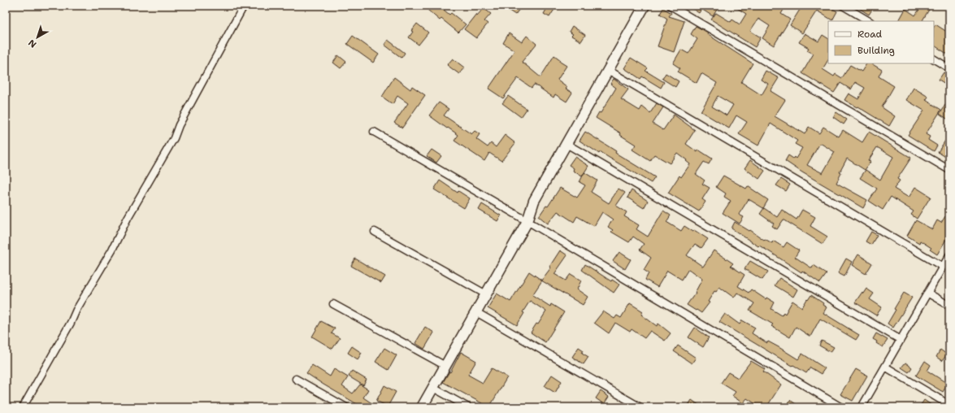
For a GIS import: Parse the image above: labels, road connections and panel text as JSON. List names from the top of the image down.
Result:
{
  "legend": ["Road", "Building"],
  "north": "bottom left"
}
